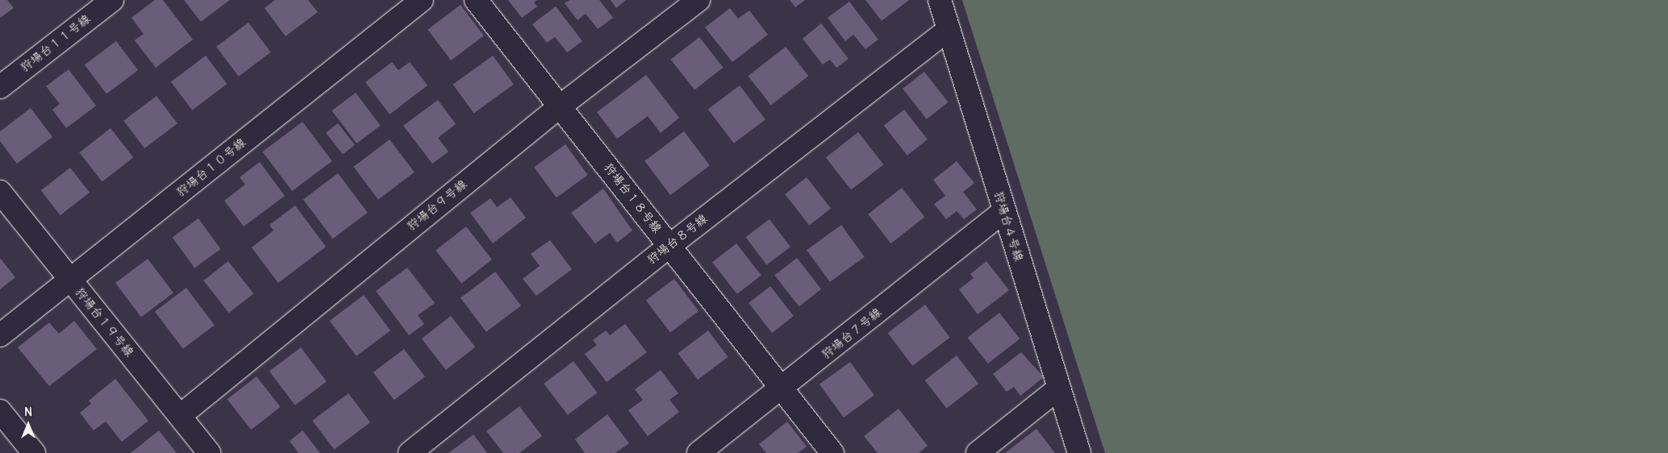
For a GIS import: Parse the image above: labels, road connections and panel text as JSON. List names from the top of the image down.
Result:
{
  "streets": {
    "street": [
      "狩場台１１号線",
      "狩場台１０号線",
      "狩場台１８号線",
      "狩場台９号線",
      "狩場台４号線",
      "狩場台８号線",
      "狩場台１９号線",
      "狩場台７号線"
    ]
  },
  "crossings": [
    ["狩場台１０号線", "狩場台１９号線"],
    ["狩場台１８号線", "狩場台９号線"],
    ["狩場台１８号線", "狩場台８号線"],
    ["狩場台１８号線", "狩場台７号線"],
    ["狩場台９号線", "狩場台１９号線"],
    ["狩場台４号線", "狩場台８号線"],
    ["狩場台４号線", "狩場台７号線"]
  ],
  "north": "top"
}
